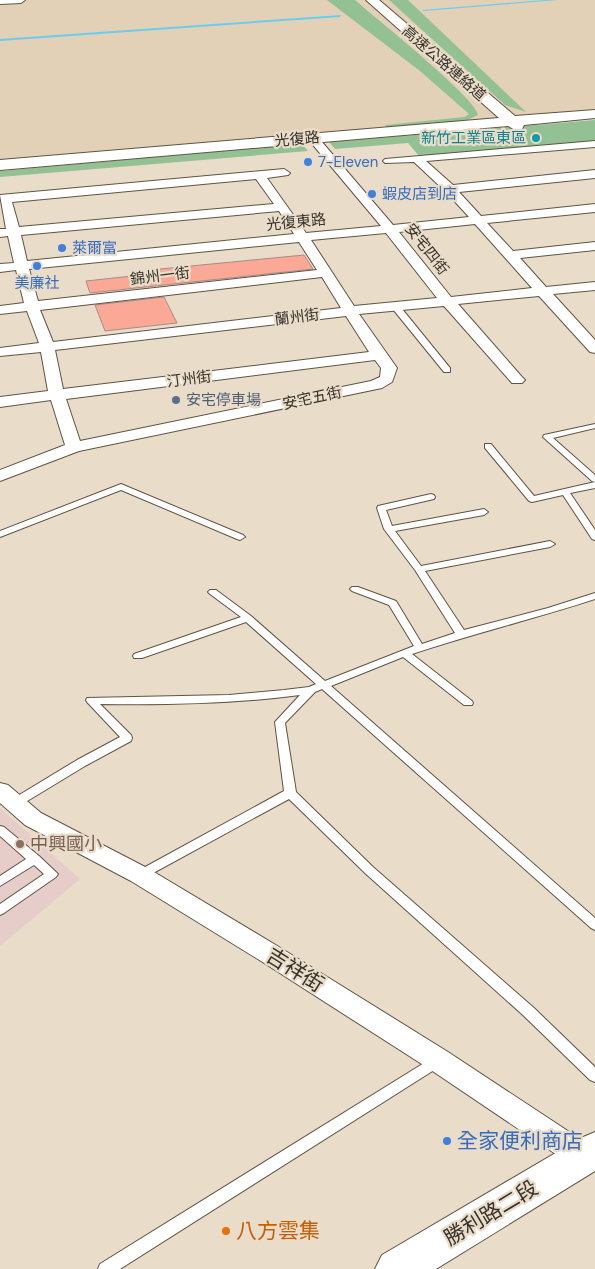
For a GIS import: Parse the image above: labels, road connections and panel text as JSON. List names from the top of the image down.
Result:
{
  "streets": {
    "street": [
      "高速公路連絡道",
      "光復路",
      "光復東路",
      "安宅四街",
      "錦州一街",
      "蘭州街",
      "汀州街",
      "安宅五街",
      "吉祥街",
      "勝利路二段"
    ]
  },
  "crossings": [
    ["高速公路連絡道", "光復路"],
    ["光復路", "安宅四街"],
    ["光復東路", "安宅四街"],
    ["光復東路", "安宅五街"],
    ["安宅四街", "蘭州街"],
    ["錦州一街", "安宅五街"],
    ["蘭州街", "安宅五街"],
    ["汀州街", "安宅五街"],
    ["吉祥街", "勝利路二段"]
  ],
  "places": [
    "新竹工業區東區",
    "7-Eleven",
    "蝦皮店到店",
    "萊爾富",
    "美廉社",
    "安宅停車場",
    "中興國小",
    "全家便利商店",
    "八方雲集"
  ]
}
